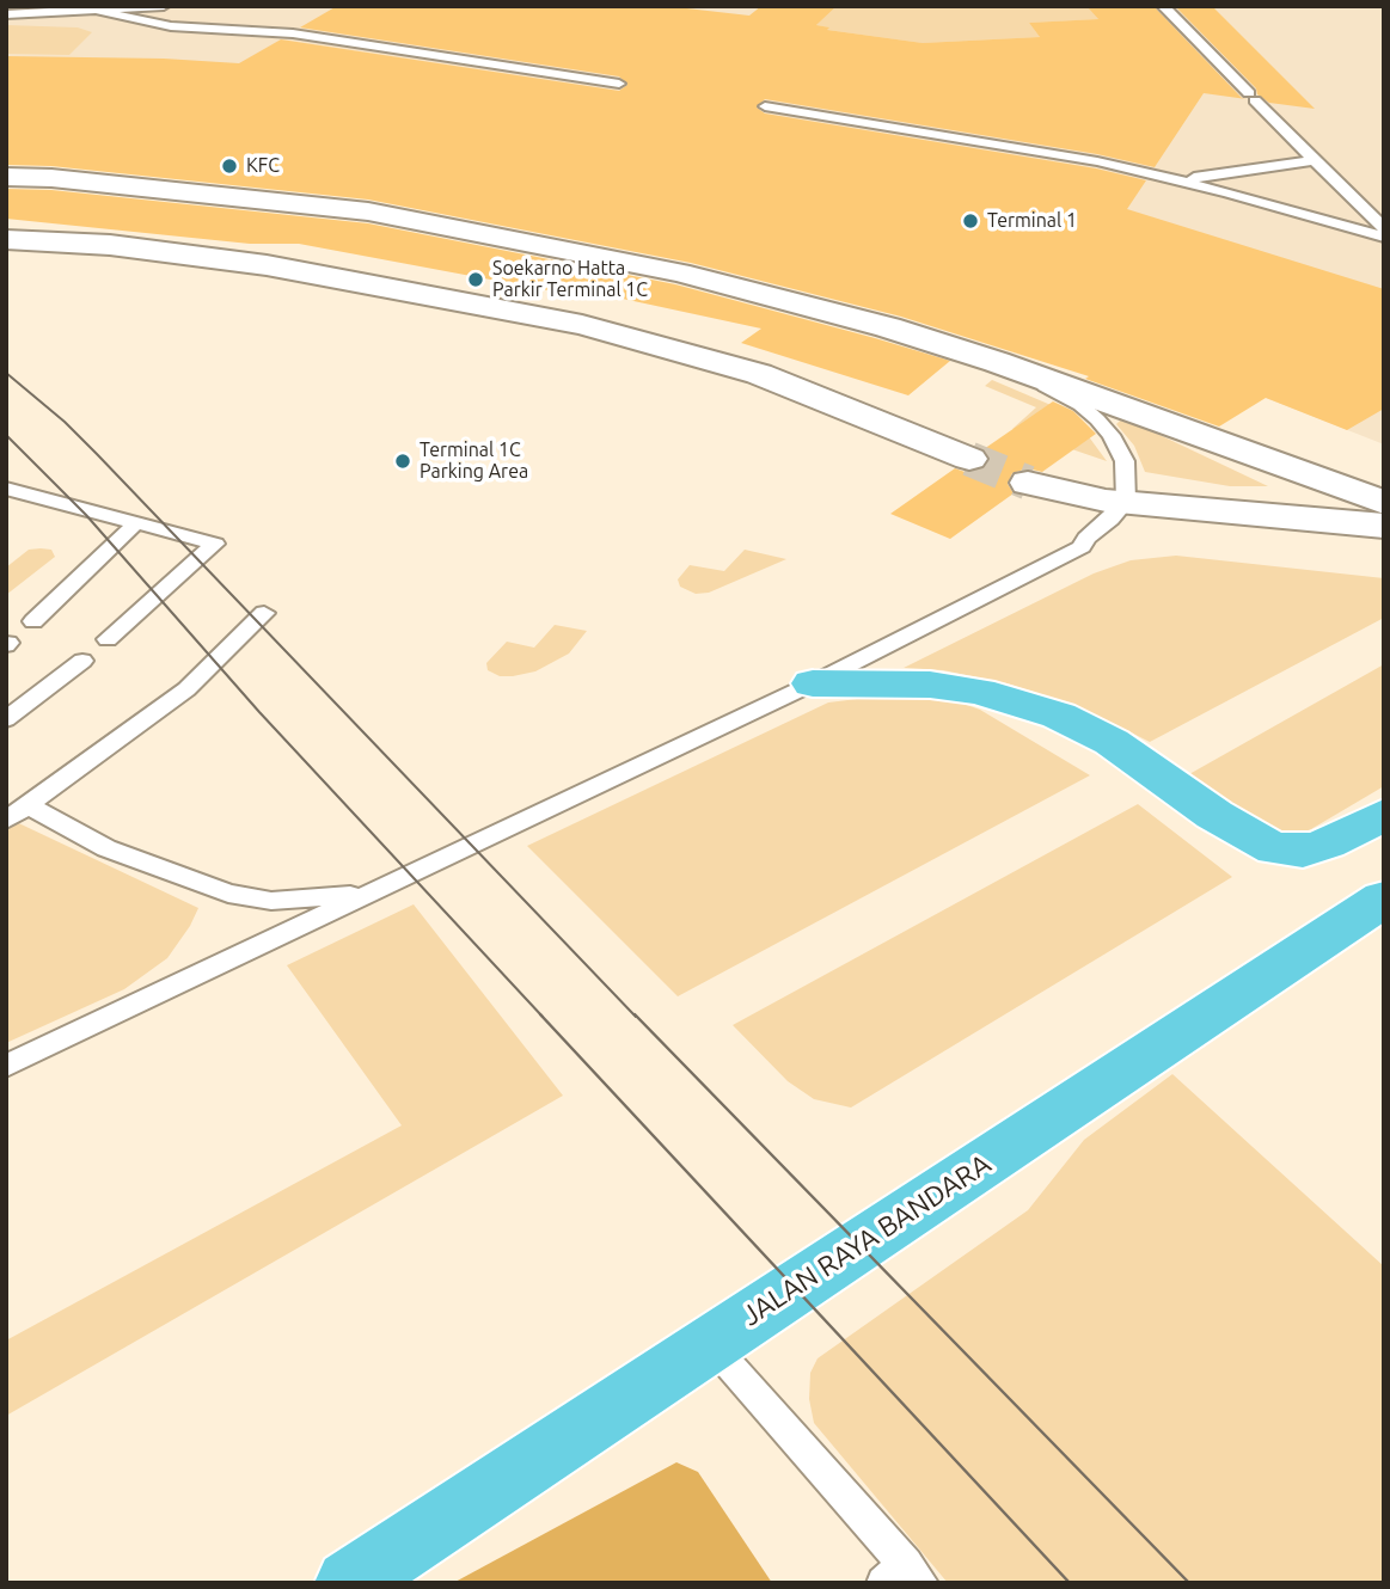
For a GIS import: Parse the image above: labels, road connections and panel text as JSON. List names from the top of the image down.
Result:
{
  "streets": {
    "main road": ["JALAN RAYA BANDARA"]
  },
  "places": [
    "KFC",
    "Terminal 1",
    "Soekarno Hatta Parkir Terminal 1C",
    "Terminal 1C Parking Area"
  ]
}
